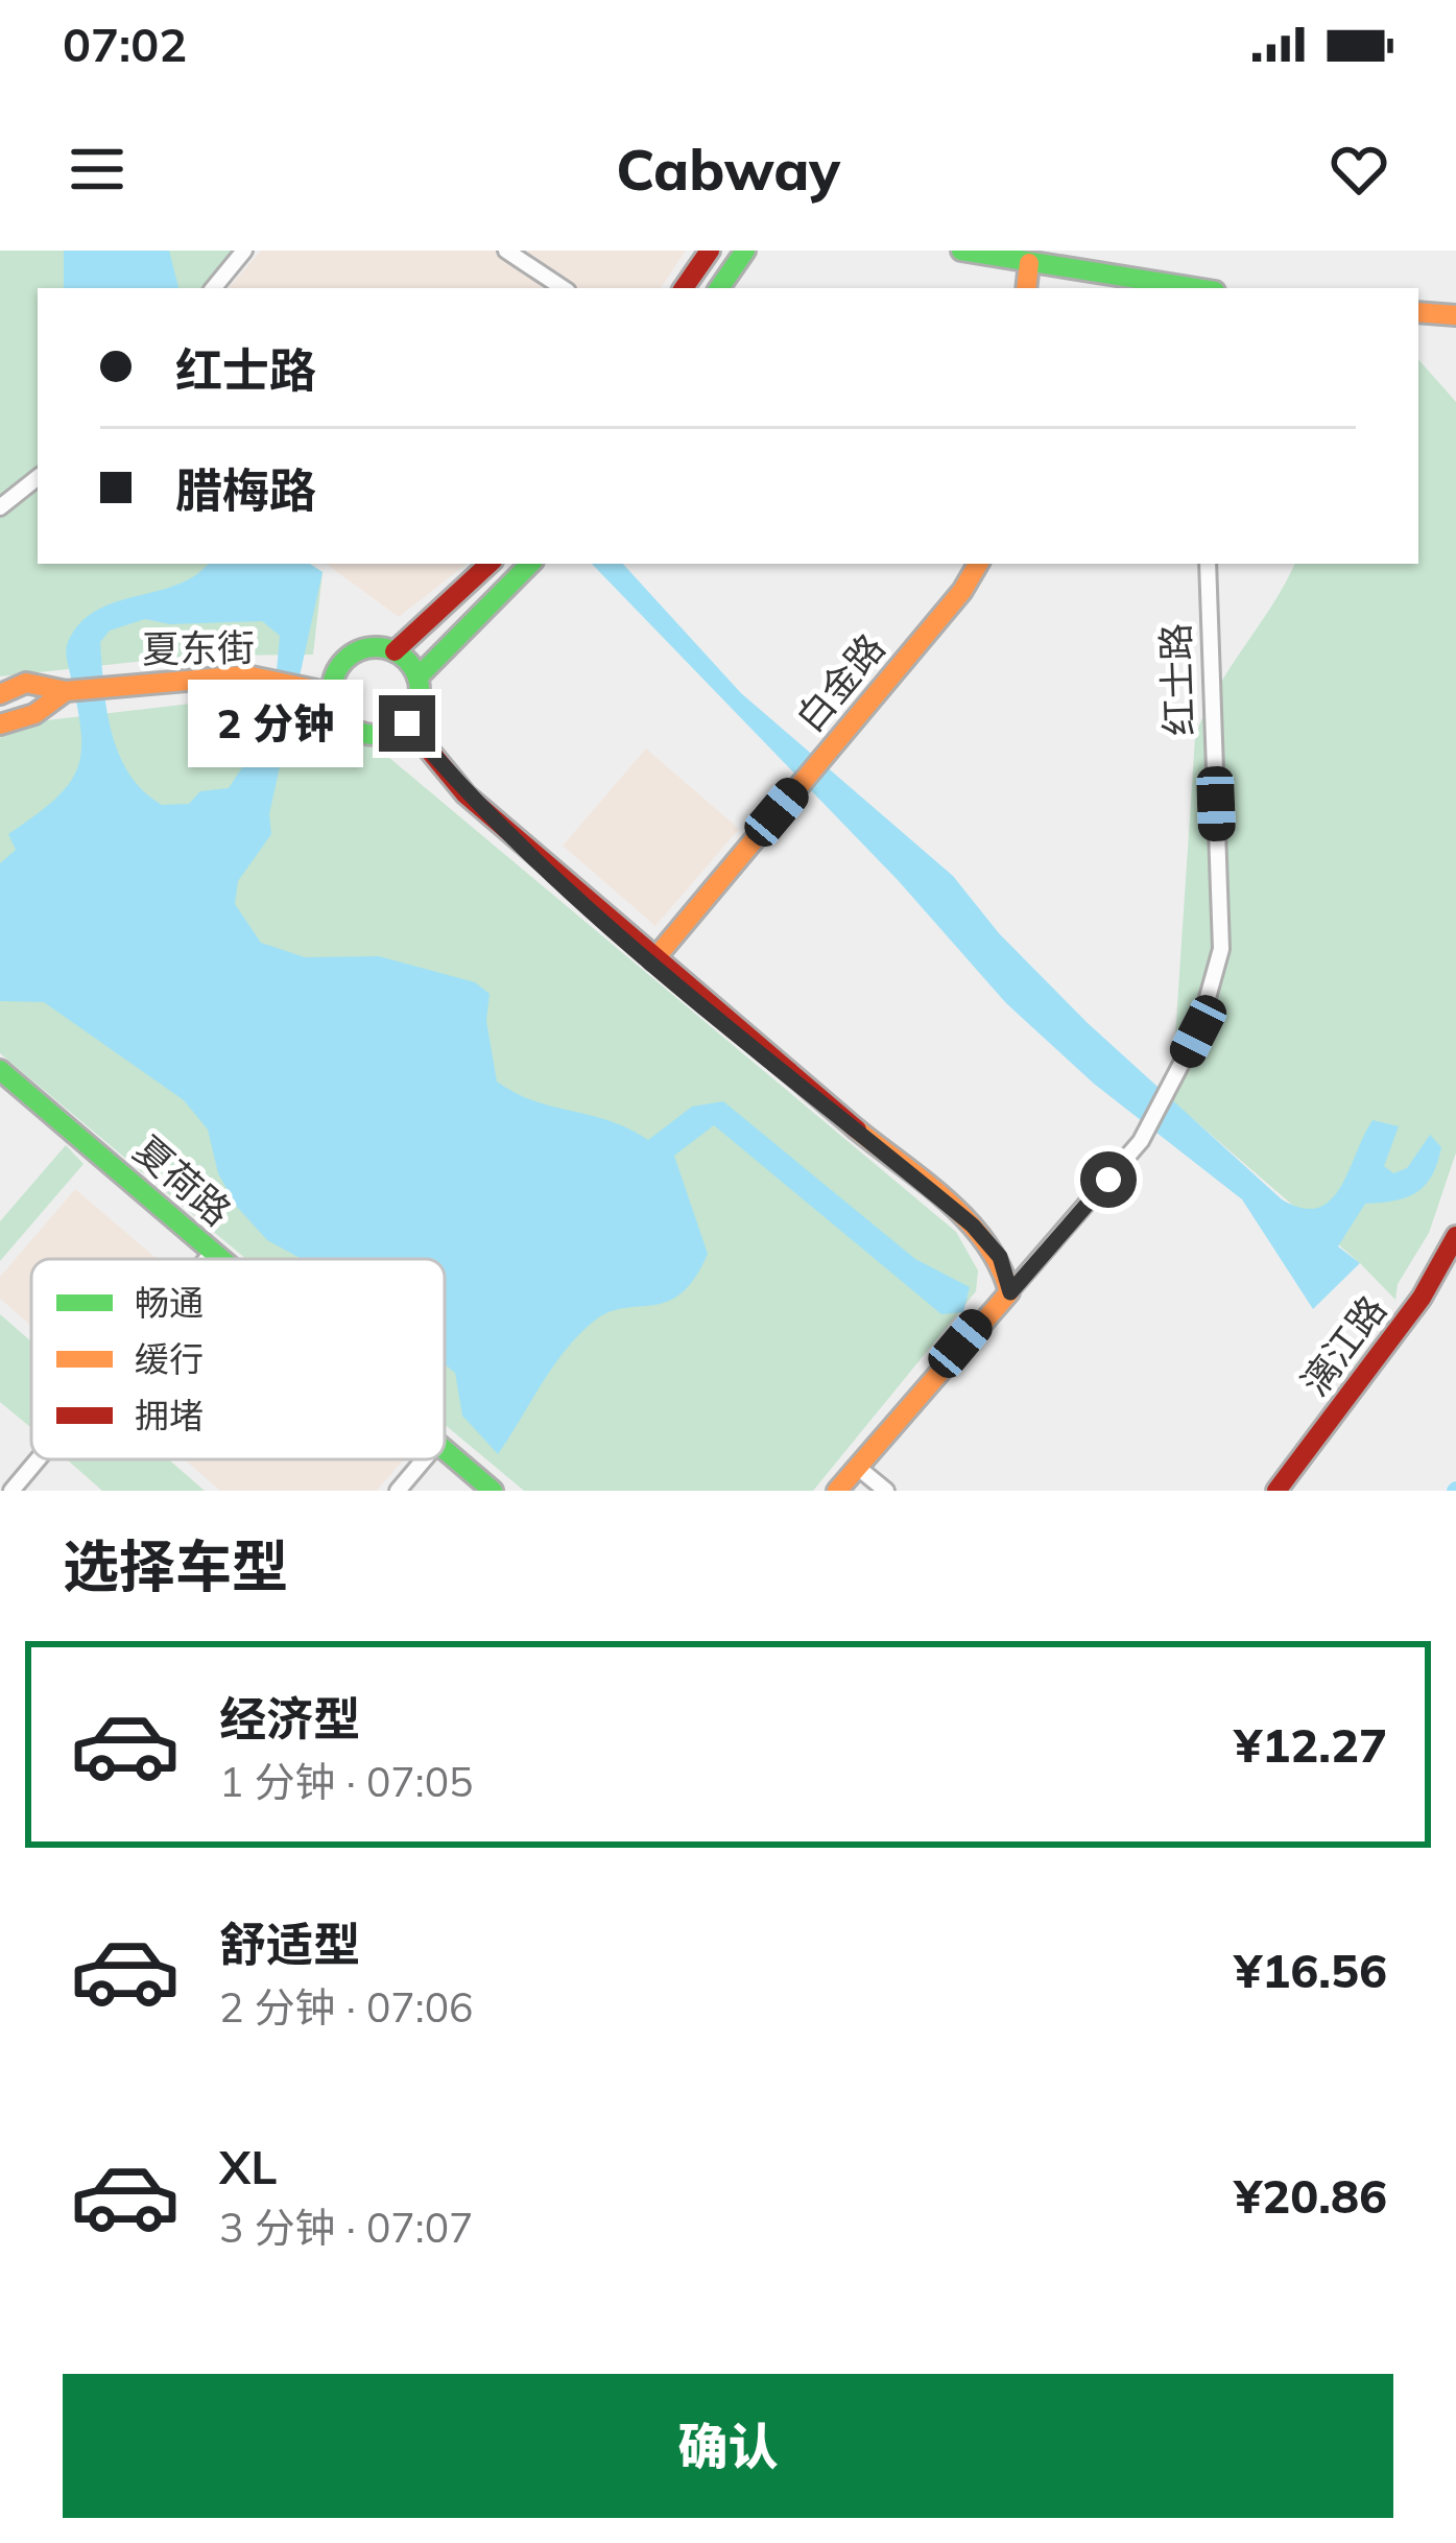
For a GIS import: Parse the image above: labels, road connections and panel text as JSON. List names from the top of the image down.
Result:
{
  "streets": {
    "street": [
      "夏东街",
      "红士路",
      "白金路",
      "夏荷路",
      "漓江路"
    ]
  },
  "legend": ["畅通", "缓行", "拥堵"],
  "page": {
    "status": "07:02",
    "header": "Cabway",
    "banner": ["红士路", "腊梅路"],
    "bubble": "2 分钟",
    "heading": "选择车型",
    "list": [
      {
        "name": "经济型",
        "note": "1 分钟 · 07:05",
        "value": "¥12.27"
      },
      {
        "name": "舒适型",
        "note": "2 分钟 · 07:06",
        "value": "¥16.56"
      },
      {
        "name": "XL",
        "note": "3 分钟 · 07:07",
        "value": "¥20.86"
      }
    ],
    "buttons": "确认"
  }
}
